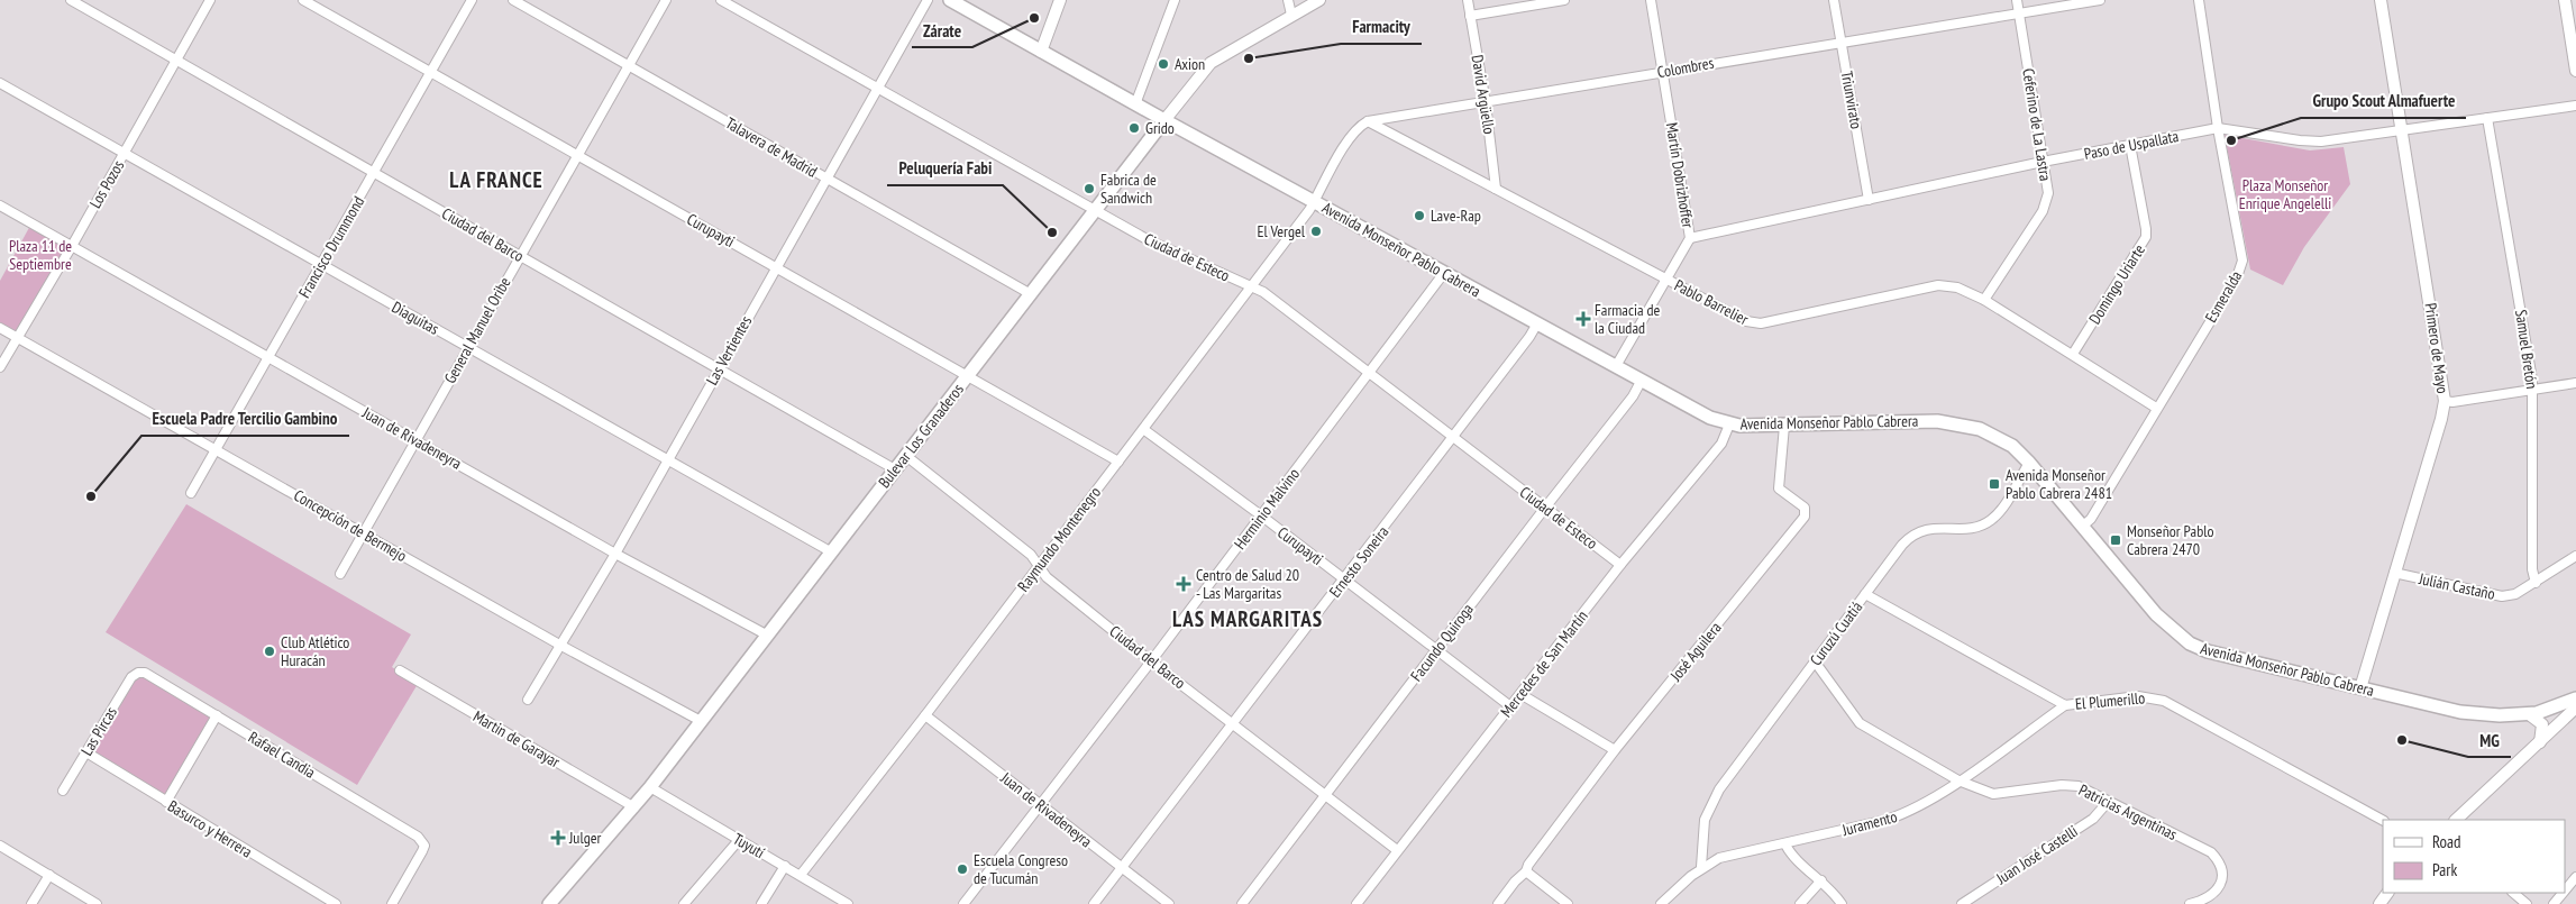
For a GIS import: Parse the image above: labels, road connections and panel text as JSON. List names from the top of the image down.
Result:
{
  "streets": {
    "main road": ["Avenida Monseñor Pablo Cabrera", "Primero de Mayo", "Bulevar Los Granaderos"],
    "street": [
      "Colombres",
      "David Argüello",
      "Triunvirato",
      "Ceferino de La Lastra",
      "Paso de Uspallata",
      "Talavera de Madrid",
      "Martín Dobrizhoffer",
      "Los Pozos",
      "Curupayti",
      "Ciudad del Barco",
      "Francisco Drummond",
      "Ciudad de Esteco",
      "Domingo Uriarte",
      "Esmeralda",
      "Pablo Barrelier",
      "Diaguitas",
      "General Manuel Oribe",
      "Samuel Bretón",
      "Las Vertientes",
      "Juan de Rivadeneyra",
      "Herminio Malvino",
      "Concepción de Bermejo",
      "Raymundo Montenegro",
      "Ernesto Soneira",
      "Julián Castaño",
      "Curuzú Cuatiá",
      "Facundo Quiroga",
      "José Aguilera",
      "Mercedes de San Martín",
      "El Plumerillo",
      "Las Pircas",
      "Martin de Garayar",
      "Rafael Candia",
      "Patricias Argentinas",
      "Juramento",
      "Basurco y Herrera",
      "Tuyutí",
      "Juan José Castelli"
    ]
  },
  "crossings": [
    ["Colombres", "David Argüello"],
    ["Colombres", "Triunvirato"],
    ["Colombres", "Ceferino de La Lastra"],
    ["Colombres", "Martín Dobrizhoffer"],
    ["Colombres", "Pablo Barrelier"],
    ["David Argüello", "Pablo Barrelier"],
    ["Triunvirato", "Paso de Uspallata"],
    ["Ceferino de La Lastra", "Paso de Uspallata"],
    ["Ceferino de La Lastra", "Pablo Barrelier"],
    ["Paso de Uspallata", "Martín Dobrizhoffer"],
    ["Paso de Uspallata", "Domingo Uriarte"],
    ["Paso de Uspallata", "Esmeralda"],
    ["Paso de Uspallata", "Primero de Mayo"],
    ["Paso de Uspallata", "Samuel Bretón"],
    ["Talavera de Madrid", "General Manuel Oribe"],
    ["Talavera de Madrid", "Las Vertientes"],
    ["Talavera de Madrid", "Bulevar Los Granaderos"],
    ["Martín Dobrizhoffer", "Avenida Monseñor Pablo Cabrera"],
    ["Martín Dobrizhoffer", "Pablo Barrelier"],
    ["Los Pozos", "Ciudad del Barco"],
    ["Los Pozos", "Diaguitas"],
    ["Los Pozos", "Juan de Rivadeneyra"],
    ["Los Pozos", "Concepción de Bermejo"],
    ["Curupayti", "Francisco Drummond"],
    ["Curupayti", "General Manuel Oribe"],
    ["Curupayti", "Las Vertientes"],
    ["Curupayti", "Bulevar Los Granaderos"],
    ["Curupayti", "Herminio Malvino"],
    ["Curupayti", "Raymundo Montenegro"],
    ["Curupayti", "Ernesto Soneira"],
    ["Curupayti", "Facundo Quiroga"],
    ["Curupayti", "Mercedes de San Martín"],
    ["Ciudad del Barco", "Francisco Drummond"],
    ["Ciudad del Barco", "General Manuel Oribe"],
    ["Ciudad del Barco", "Las Vertientes"],
    ["Ciudad del Barco", "Bulevar Los Granaderos"],
    ["Ciudad del Barco", "Herminio Malvino"],
    ["Ciudad del Barco", "Raymundo Montenegro"],
    ["Ciudad del Barco", "Ernesto Soneira"],
    ["Ciudad del Barco", "Facundo Quiroga"],
    ["Ciudad del Barco", "Mercedes de San Martín"],
    ["Francisco Drummond", "Diaguitas"],
    ["Francisco Drummond", "Juan de Rivadeneyra"],
    ["Francisco Drummond", "Concepción de Bermejo"],
    ["Avenida Monseñor Pablo Cabrera", "Esmeralda"],
    ["Avenida Monseñor Pablo Cabrera", "Primero de Mayo"],
    ["Avenida Monseñor Pablo Cabrera", "Bulevar Los Granaderos"],
    ["Avenida Monseñor Pablo Cabrera", "Herminio Malvino"],
    ["Avenida Monseñor Pablo Cabrera", "Raymundo Montenegro"],
    ["Avenida Monseñor Pablo Cabrera", "Ernesto Soneira"],
    ["Avenida Monseñor Pablo Cabrera", "Curuzú Cuatiá"],
    ["Avenida Monseñor Pablo Cabrera", "Facundo Quiroga"],
    ["Avenida Monseñor Pablo Cabrera", "José Aguilera"],
    ["Avenida Monseñor Pablo Cabrera", "Mercedes de San Martín"],
    ["Ciudad de Esteco", "Las Vertientes"],
    ["Ciudad de Esteco", "Bulevar Los Granaderos"],
    ["Ciudad de Esteco", "Herminio Malvino"],
    ["Ciudad de Esteco", "Raymundo Montenegro"],
    ["Ciudad de Esteco", "Ernesto Soneira"],
    ["Ciudad de Esteco", "Facundo Quiroga"],
    ["Ciudad de Esteco", "Mercedes de San Martín"],
    ["Domingo Uriarte", "Pablo Barrelier"],
    ["Esmeralda", "Pablo Barrelier"],
    ["Diaguitas", "General Manuel Oribe"],
    ["Diaguitas", "Las Vertientes"],
    ["Diaguitas", "Bulevar Los Granaderos"],
    ["General Manuel Oribe", "Juan de Rivadeneyra"],
    ["General Manuel Oribe", "Concepción de Bermejo"],
    ["Primero de Mayo", "Julián Castaño"],
    ["Samuel Bretón", "Julián Castaño"],
    ["Las Vertientes", "Juan de Rivadeneyra"],
    ["Las Vertientes", "Concepción de Bermejo"],
    ["Bulevar Los Granaderos", "Juan de Rivadeneyra"],
    ["Bulevar Los Granaderos", "Concepción de Bermejo"],
    ["Bulevar Los Granaderos", "Martin de Garayar"],
    ["Bulevar Los Granaderos", "Tuyutí"],
    ["Juan de Rivadeneyra", "Herminio Malvino"],
    ["Juan de Rivadeneyra", "Raymundo Montenegro"],
    ["Juan de Rivadeneyra", "Ernesto Soneira"],
    ["Raymundo Montenegro", "Tuyutí"],
    ["Curuzú Cuatiá", "El Plumerillo"],
    ["Curuzú Cuatiá", "Patricias Argentinas"],
    ["Curuzú Cuatiá", "Juramento"],
    ["El Plumerillo", "Juramento"],
    ["Las Pircas", "Rafael Candia"],
    ["Las Pircas", "Basurco y Herrera"],
    ["Patricias Argentinas", "Juramento"],
    ["Patricias Argentinas", "Juan José Castelli"]
  ],
  "districts": ["LA FRANCE", "LAS MARGARITAS"],
  "parks": ["Plaza Monseñor Enrique Angelelli", "Plaza 11 de Septiembre"],
  "places": {
    "other": [
      "Zárate",
      "Farmacity",
      "Axion",
      "Grido",
      "Grupo Scout Almafuerte",
      "Fabrica de Sandwich",
      "Lave-Rap",
      "El Vergel",
      "Peluquería Fabi",
      "Escuela Padre Tercilio Gambino",
      "Club Atlético Huracán",
      "MG",
      "Escuela Congreso de Tucumán"
    ],
    "health": ["Farmacia de la Ciudad", "Centro de Salud 20 - Las Margaritas", "Julger"],
    "transit": ["Avenida Monseñor Pablo Cabrera 2481", "Monseñor Pablo Cabrera 2470"]
  },
  "legend": ["Road", "Park"]
}
